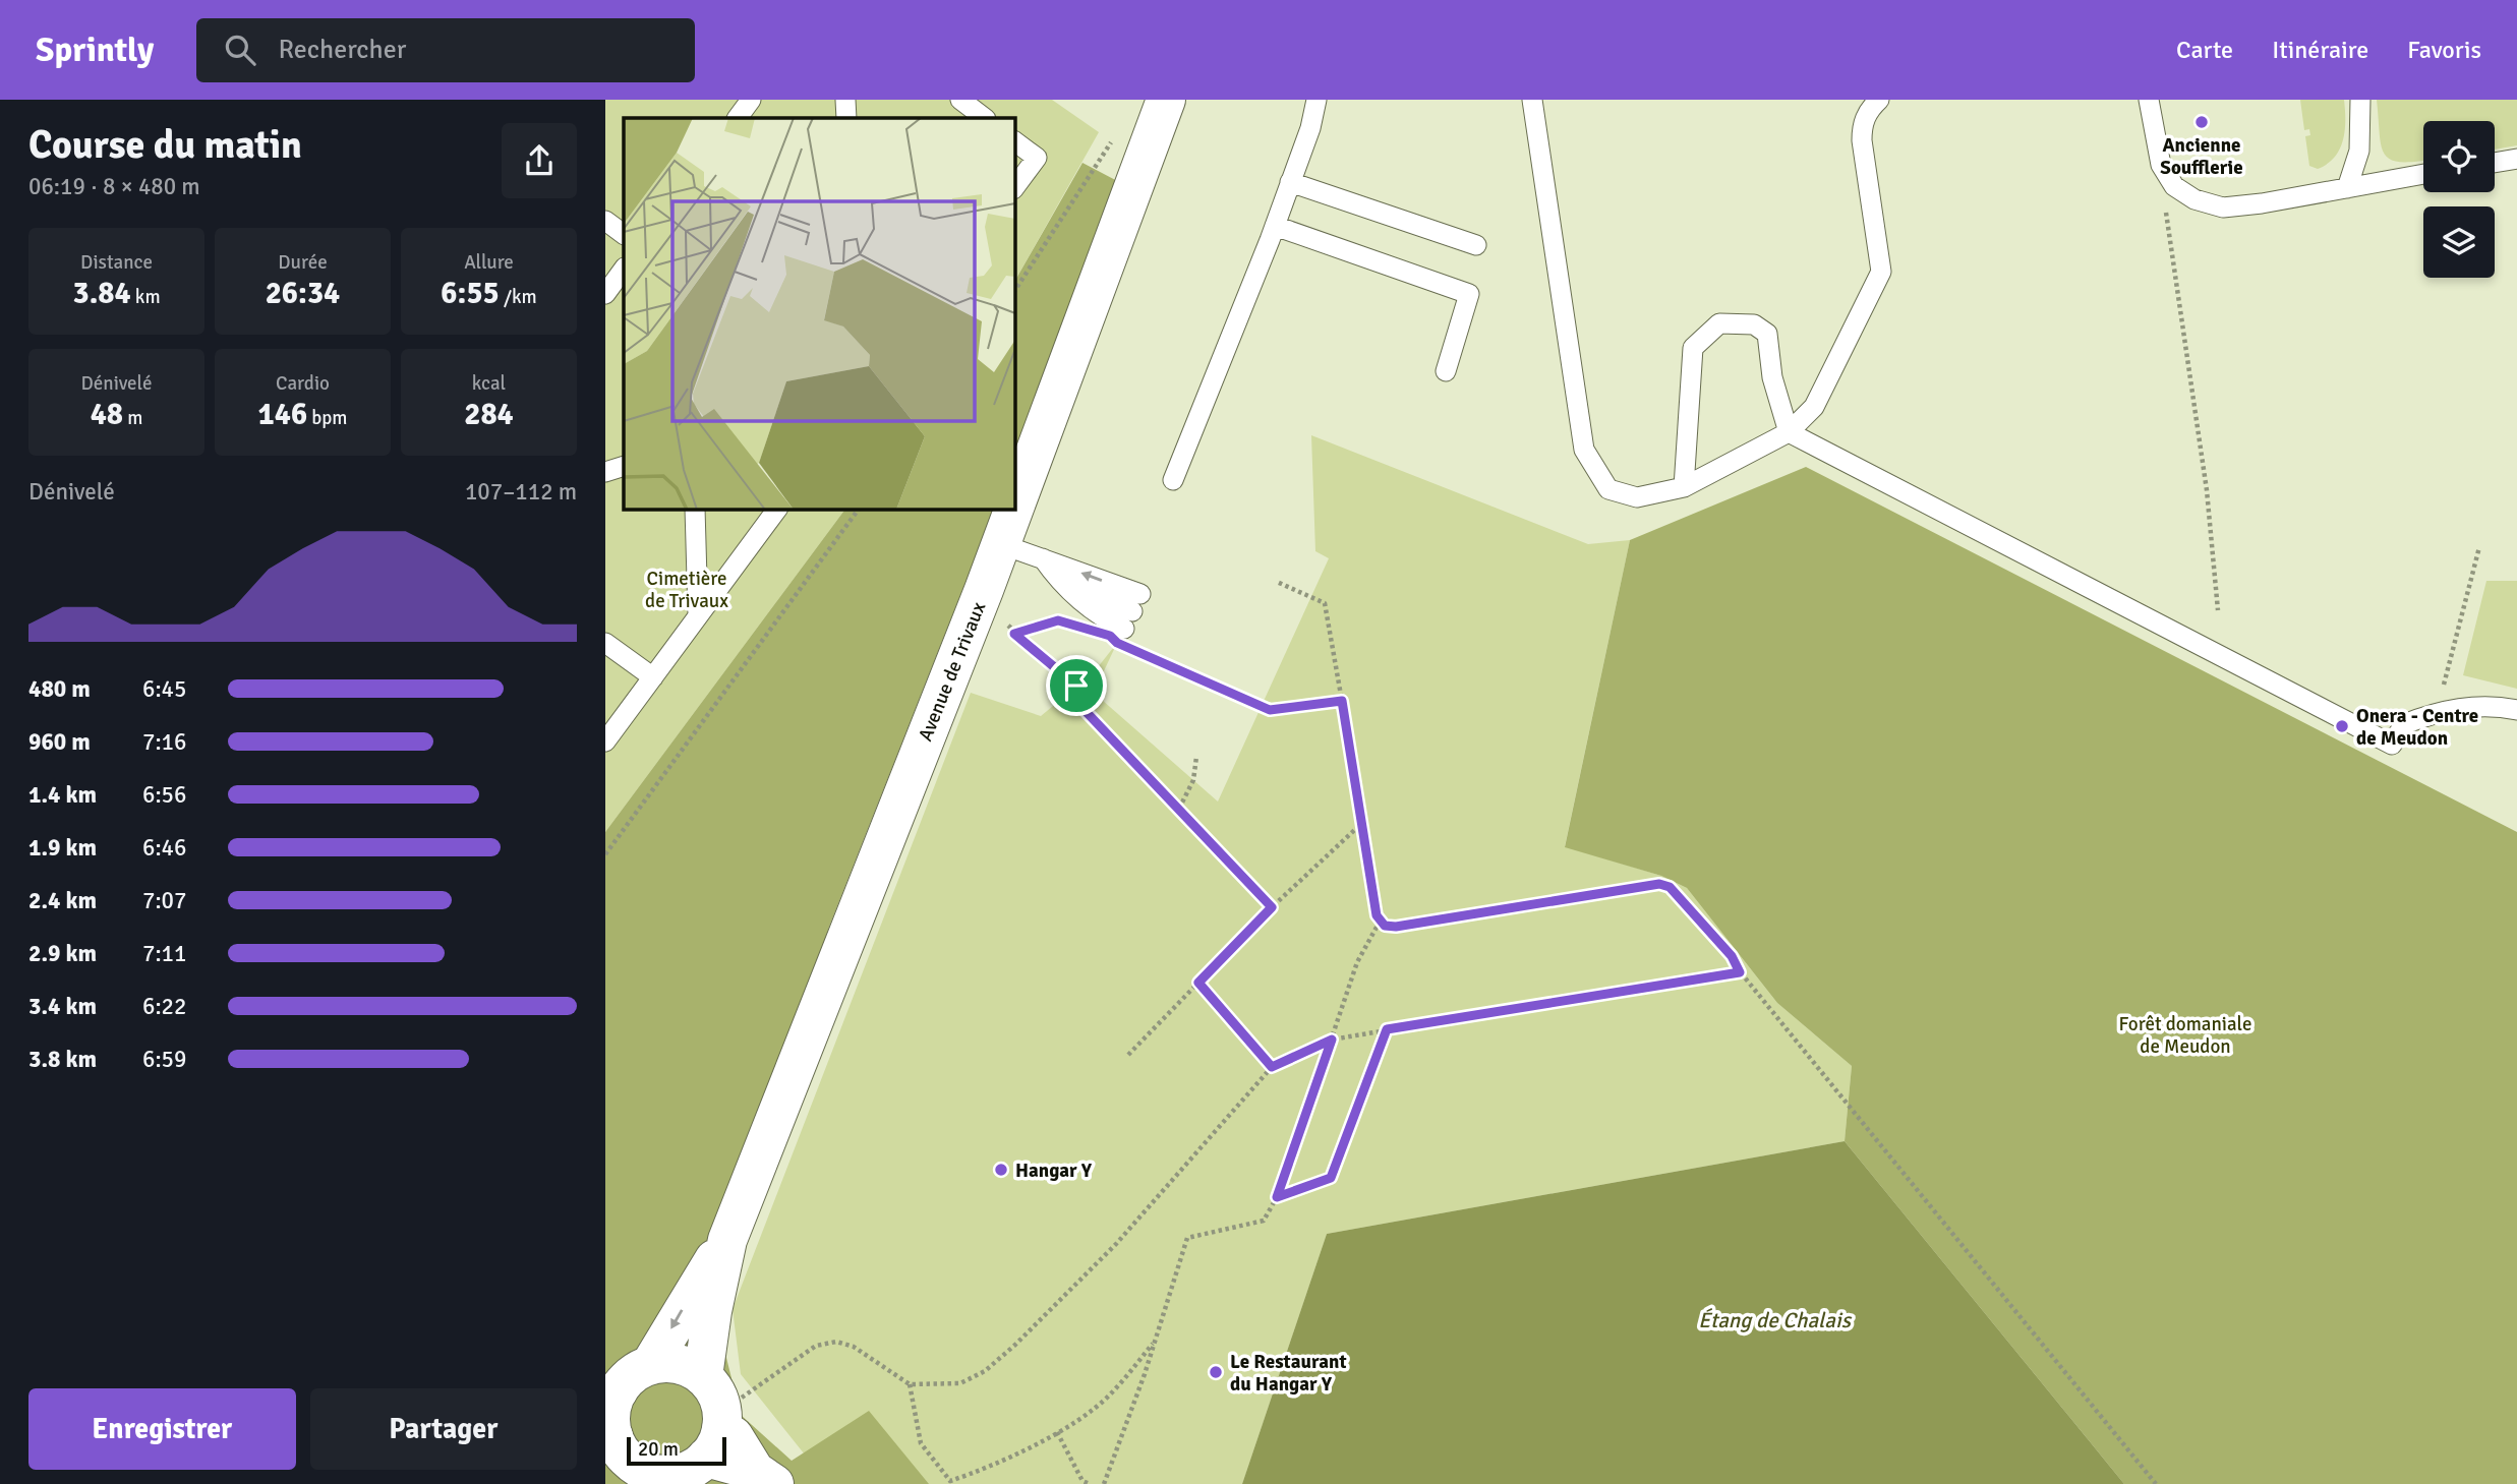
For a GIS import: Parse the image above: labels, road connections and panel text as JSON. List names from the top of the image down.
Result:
{
  "streets": {
    "main road": ["Avenue de Trivaux"]
  },
  "water": ["Étang de Chalais"],
  "parks": ["Cimetière de Trivaux", "Forêt domaniale de Meudon"],
  "places": [
    "Ancienne Soufflerie",
    "Onera - Centre de Meudon",
    "Hangar Y",
    "Le Restaurant du Hangar Y"
  ],
  "scale_bar": "20 m",
  "page": {
    "header": "Sprintly",
    "search": "Rechercher",
    "nav": ["Carte", "Itinéraire", "Favoris"],
    "heading": ["Course du matin", "06:19 · 8 × 480 m"],
    "stats": [
      ["Distance", "3.84 km"],
      ["Durée", "26:34"],
      ["Allure", "6:55 /km"],
      ["Dénivelé", "48 m"],
      ["Cardio", "146 bpm"],
      ["kcal", "284"]
    ],
    "chart": ["Dénivelé", "107–112 m"],
    "list": [
      {
        "name": "480 m",
        "note": "6:45"
      },
      {
        "name": "960 m",
        "note": "7:16"
      },
      {
        "name": "1.4 km",
        "note": "6:56"
      },
      {
        "name": "1.9 km",
        "note": "6:46"
      },
      {
        "name": "2.4 km",
        "note": "7:07"
      },
      {
        "name": "2.9 km",
        "note": "7:11"
      },
      {
        "name": "3.4 km",
        "note": "6:22"
      },
      {
        "name": "3.8 km",
        "note": "6:59"
      }
    ],
    "buttons": ["Enregistrer", "Partager"],
    "scale": "20 m"
  }
}
